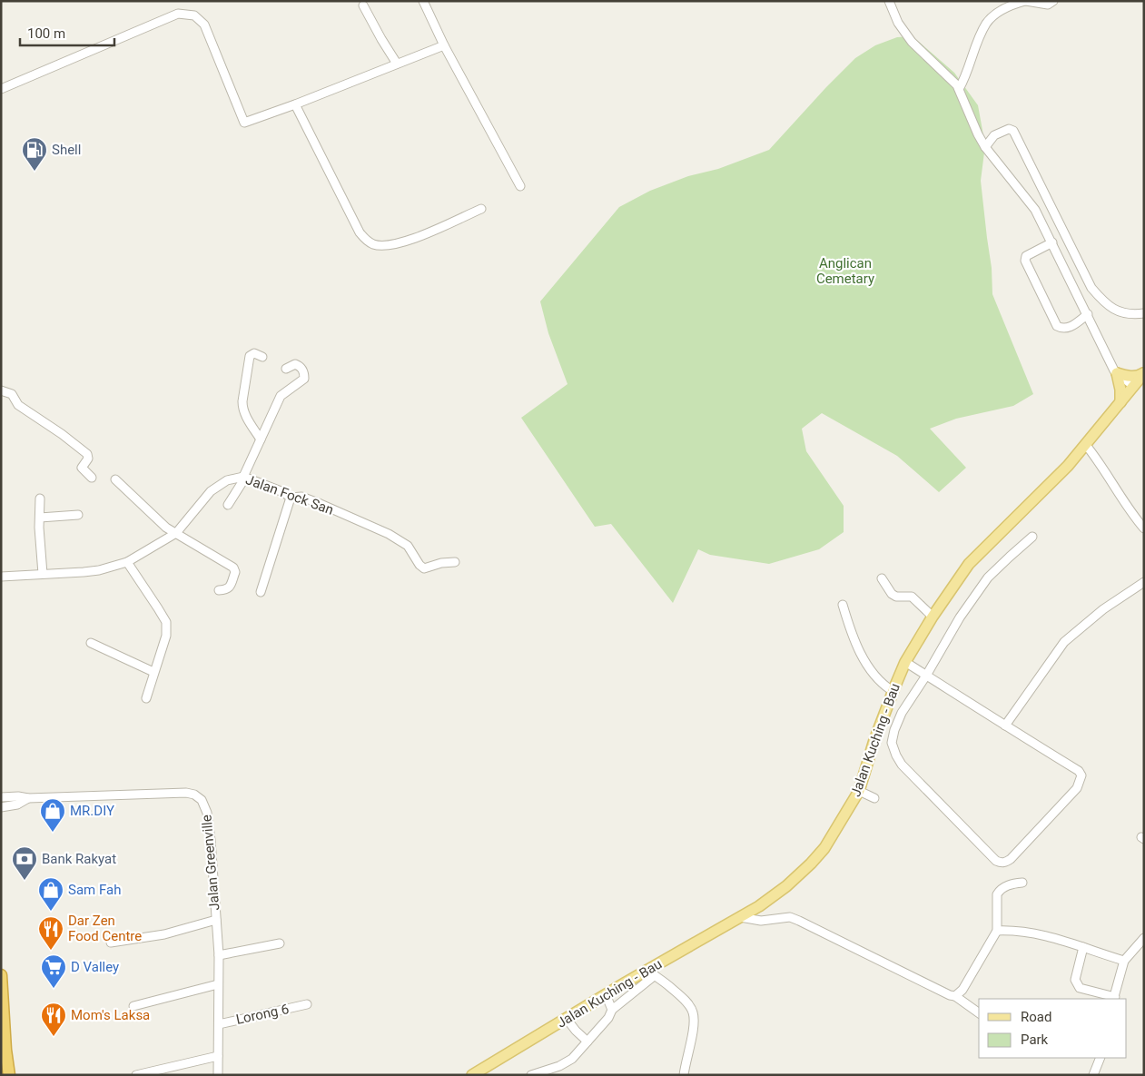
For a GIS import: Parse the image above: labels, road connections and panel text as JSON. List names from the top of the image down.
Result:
{
  "streets": {
    "main road": ["Jalan Kuching - Bau"],
    "street": ["Jalan Fock San", "Jalan Greenville", "Lorong 6"]
  },
  "crossings": [
    ["Jalan Greenville", "Lorong 6"]
  ],
  "parks": ["Anglican Cemetary"],
  "places": {
    "fuel station": ["Shell"],
    "shop": ["MR.DIY", "Sam Fah"],
    "bank": ["Bank Rakyat"],
    "restaurant": ["Dar Zen Food Centre", "Mom's Laksa"],
    "supermarket": ["D Valley"]
  },
  "legend": ["Road", "Park"],
  "scale_bar": "100 m"
}
